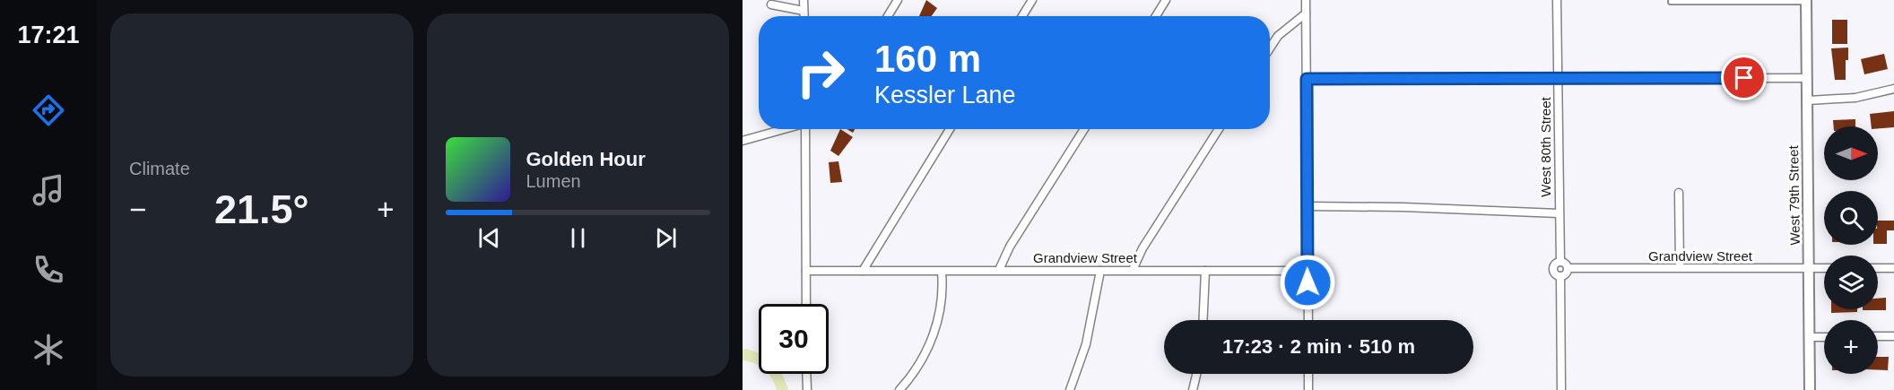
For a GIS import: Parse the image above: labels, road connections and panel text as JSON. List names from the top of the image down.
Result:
{
  "streets": {
    "street": ["West 80th Street", "West 79th Street", "Grandview Street"]
  },
  "crossings": [
    ["West 80th Street", "Grandview Street"],
    ["West 79th Street", "Grandview Street"]
  ],
  "north": "right",
  "page": {
    "tabs": "17:21",
    "tile": "Climate",
    "turn": ["160 m", "Kessler Lane"],
    "map_buttons": "+",
    "song": ["Golden Hour", "Lumen"],
    "heat": ["−", "21.5°", "+"],
    "limit": "30",
    "trip": "17:23 · 2 min · 510 m"
  }
}
